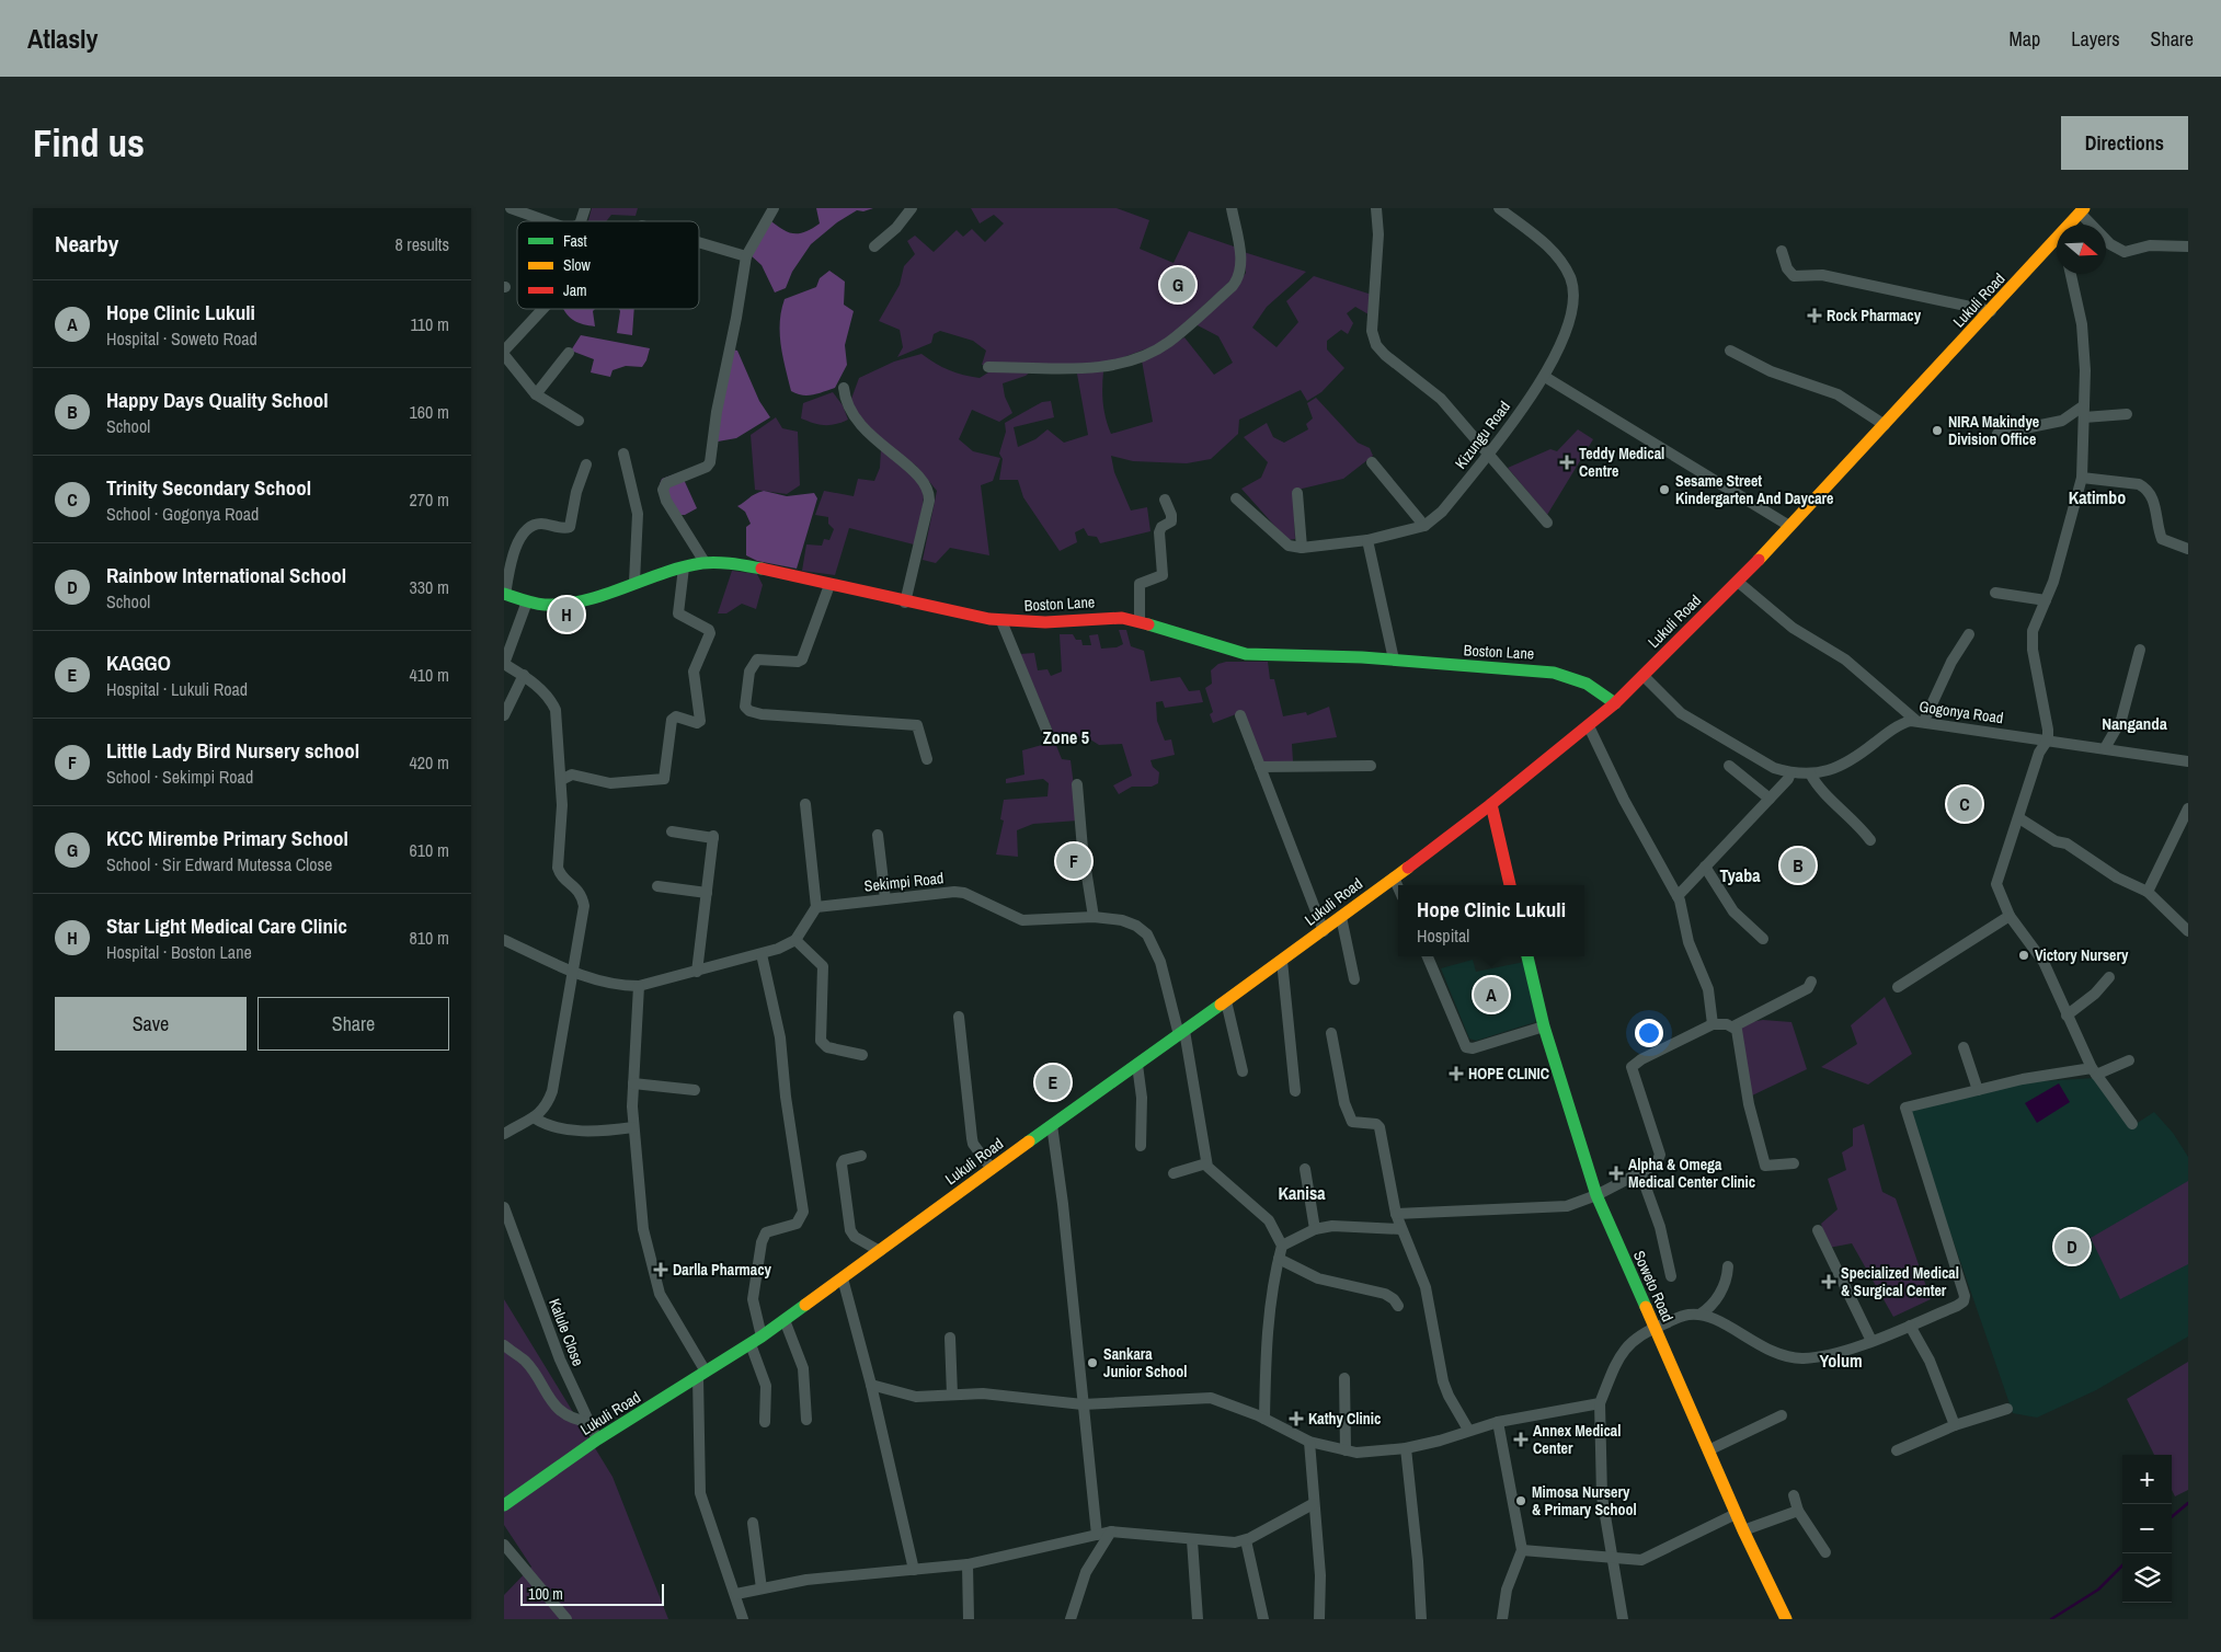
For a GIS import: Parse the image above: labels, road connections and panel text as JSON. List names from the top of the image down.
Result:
{
  "streets": {
    "street": [
      "Lukuli Road",
      "Kizungu Road",
      "Boston Lane",
      "Gogonya Road",
      "Sekimpi Road",
      "Soweto Road",
      "Kalule Close"
    ]
  },
  "crossings": [
    ["Lukuli Road", "Boston Lane"],
    ["Lukuli Road", "Gogonya Road"],
    ["Lukuli Road", "Sekimpi Road"],
    ["Lukuli Road", "Kalule Close"]
  ],
  "districts": [
    "Katimbo",
    "Nanganda",
    "Zone 5",
    "Tyaba",
    "Kanisa",
    "Yolum"
  ],
  "places": {
    "health": [
      "Rock Pharmacy",
      "Teddy Medical Centre",
      "HOPE CLINIC",
      "Alpha & Omega Medical Center Clinic",
      "Darlla Pharmacy",
      "Specialized Medical & Surgical Center",
      "Kathy Clinic",
      "Annex Medical Center"
    ],
    "other": [
      "NIRA Makindye Division Office",
      "Sesame Street Kindergarten And Daycare",
      "Victory Nursery",
      "Sankara Junior School",
      "Mimosa Nursery & Primary School"
    ]
  },
  "legend": ["Fast", "Slow", "Jam"],
  "scale_bar": "100 m",
  "north": "right",
  "page": {
    "header": "Atlasly",
    "nav": ["Map", "Layers", "Share"],
    "buttons": [
      "Directions",
      ["Save", "Share"]
    ],
    "title": "Find us",
    "heading": ["Nearby", "8 results"],
    "pins": [
      "G",
      "H",
      "C",
      "F",
      "B",
      "A",
      "E",
      "D"
    ],
    "list": [
      {
        "mark": "A",
        "name": "Hope Clinic Lukuli",
        "note": "Hospital · Soweto Road",
        "value": "110 m"
      },
      {
        "mark": "B",
        "name": "Happy Days Quality School",
        "note": "School",
        "value": "160 m"
      },
      {
        "mark": "C",
        "name": "Trinity Secondary School",
        "note": "School · Gogonya Road",
        "value": "270 m"
      },
      {
        "mark": "D",
        "name": "Rainbow International School",
        "note": "School",
        "value": "330 m"
      },
      {
        "mark": "E",
        "name": "KAGGO",
        "note": "Hospital · Lukuli Road",
        "value": "410 m"
      },
      {
        "mark": "F",
        "name": "Little Lady Bird Nursery school",
        "note": "School · Sekimpi Road",
        "value": "420 m"
      },
      {
        "mark": "G",
        "name": "KCC Mirembe Primary School",
        "note": "School · Sir Edward Mutessa Close",
        "value": "610 m"
      },
      {
        "mark": "H",
        "name": "Star Light Medical Care Clinic",
        "note": "Hospital · Boston Lane",
        "value": "810 m"
      }
    ],
    "popup": ["Hope Clinic Lukuli", "Hospital"],
    "map_buttons": ["+", "−"],
    "scale": "100 m"
  }
}
